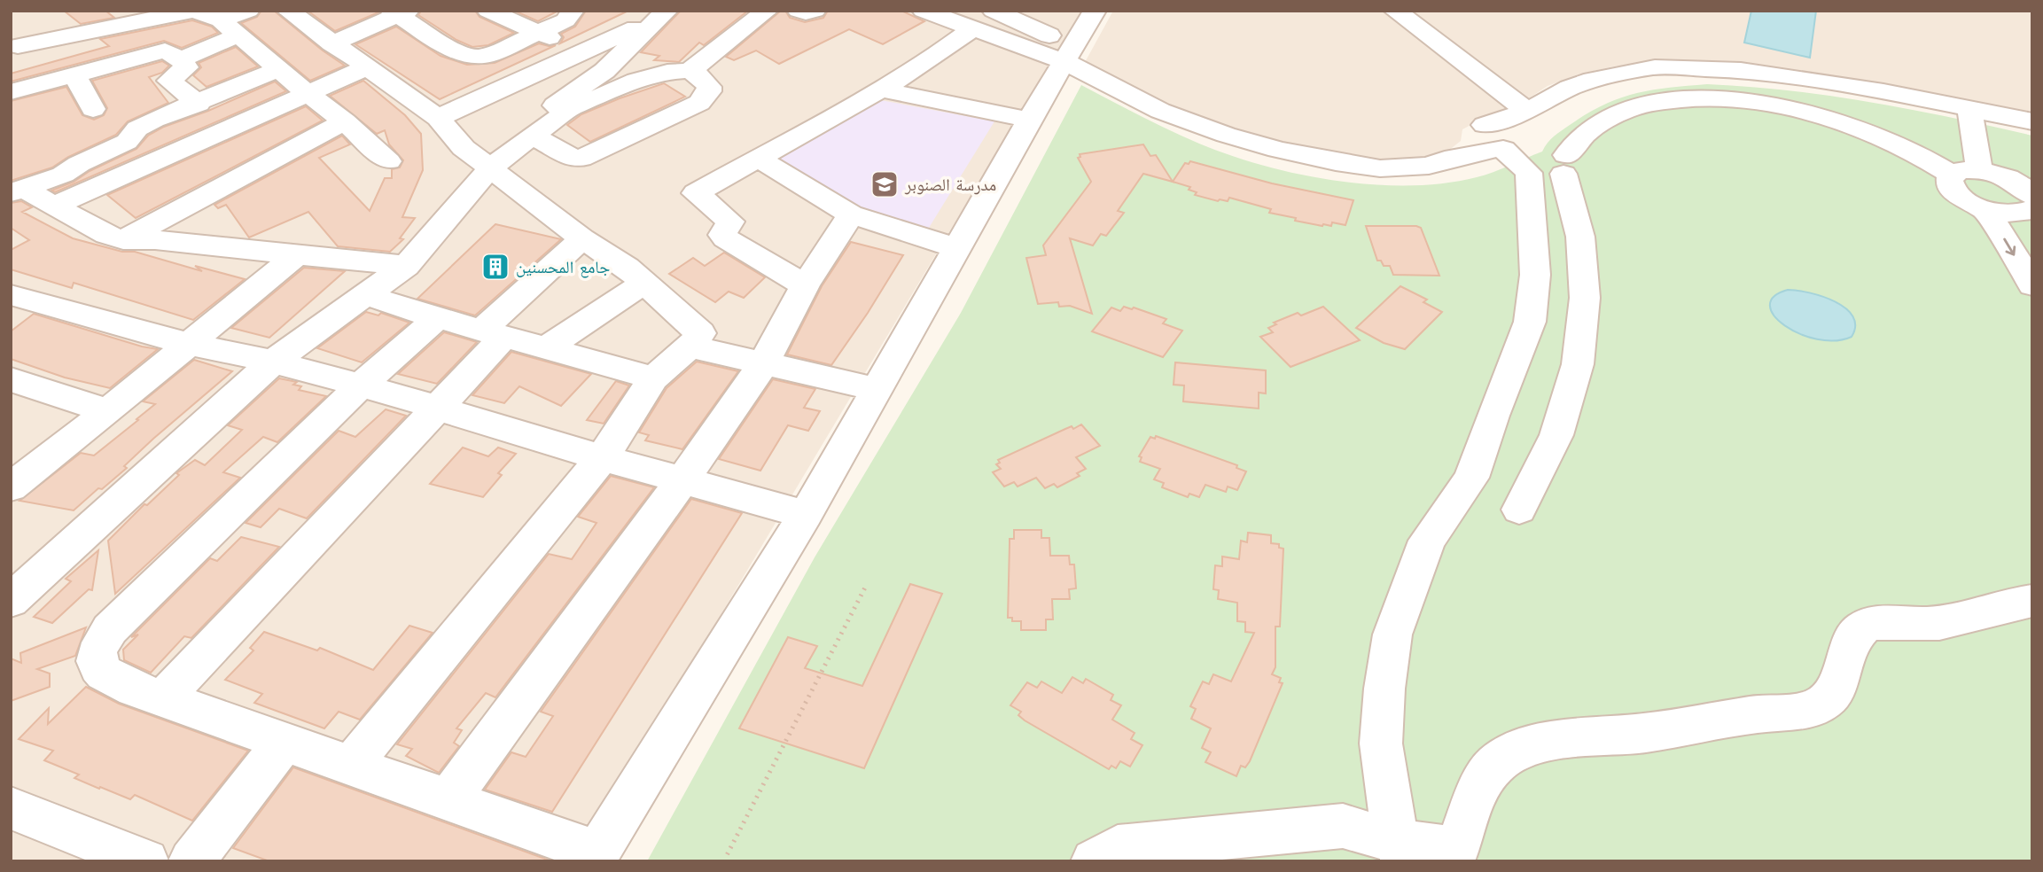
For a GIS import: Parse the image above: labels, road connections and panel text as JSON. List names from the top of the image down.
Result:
{
  "places": {
    "school or university": ["مدرسة الصنوبر"],
    "building": ["جامع المحسنين"]
  }
}
